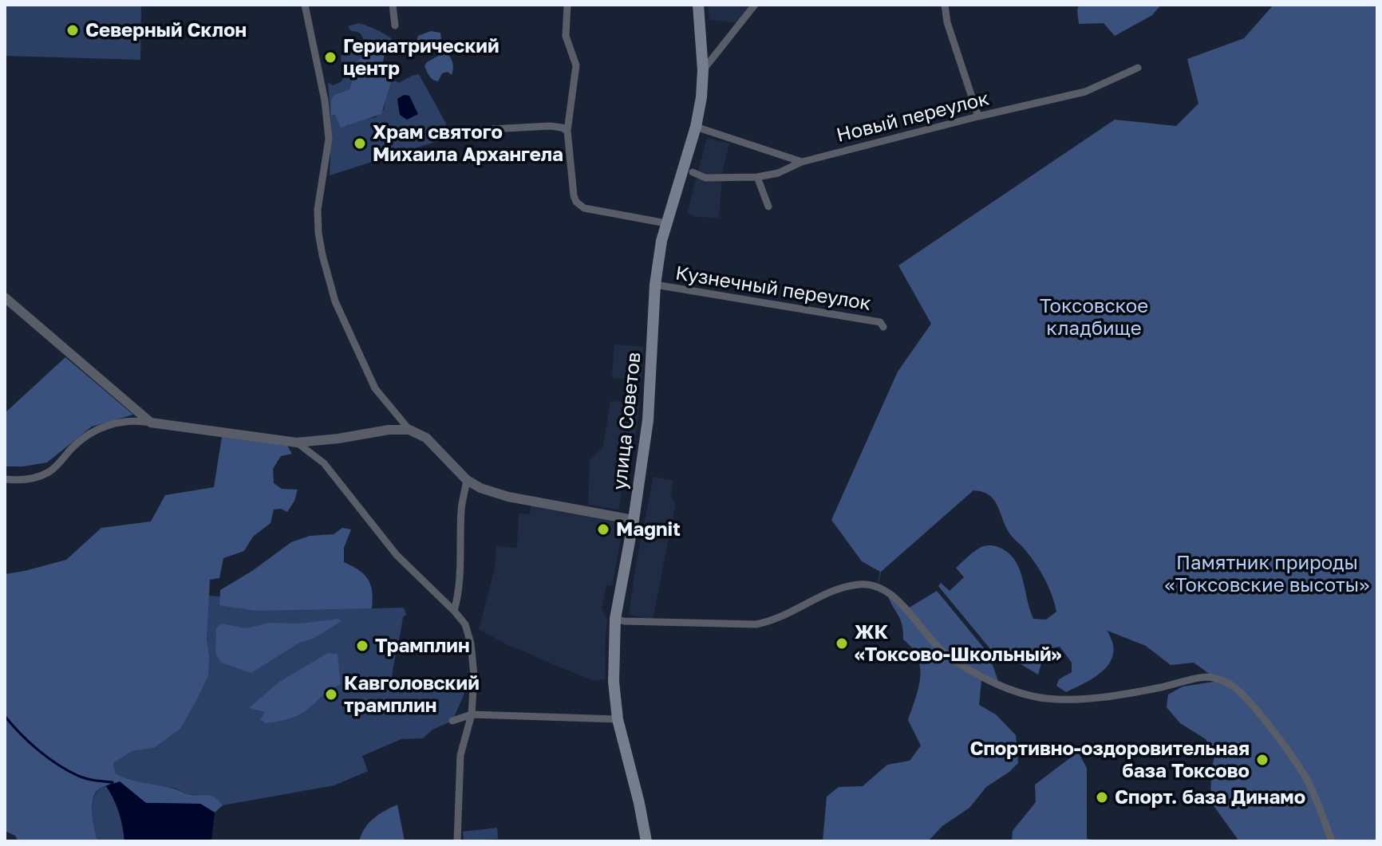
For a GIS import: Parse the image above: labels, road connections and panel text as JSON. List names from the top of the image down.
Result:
{
  "streets": {
    "main road": ["улица Советов"],
    "street": ["Новый переулок", "Кузнечный переулок"]
  },
  "crossings": [
    ["Кузнечный переулок", "улица Советов"]
  ],
  "parks": ["Токсовское кладбище", "Памятник природы «Токсовские высоты»"],
  "places": [
    "Северный Склон",
    "Гериатрический центр",
    "Храм святого Михаила Архангела",
    "Magnit",
    "ЖК «Токсово-Школьный»",
    "Трамплин",
    "Кавголовский трамплин",
    "Спортивно-оздоровительная база Токсово",
    "Спорт. база Динамо"
  ]
}
